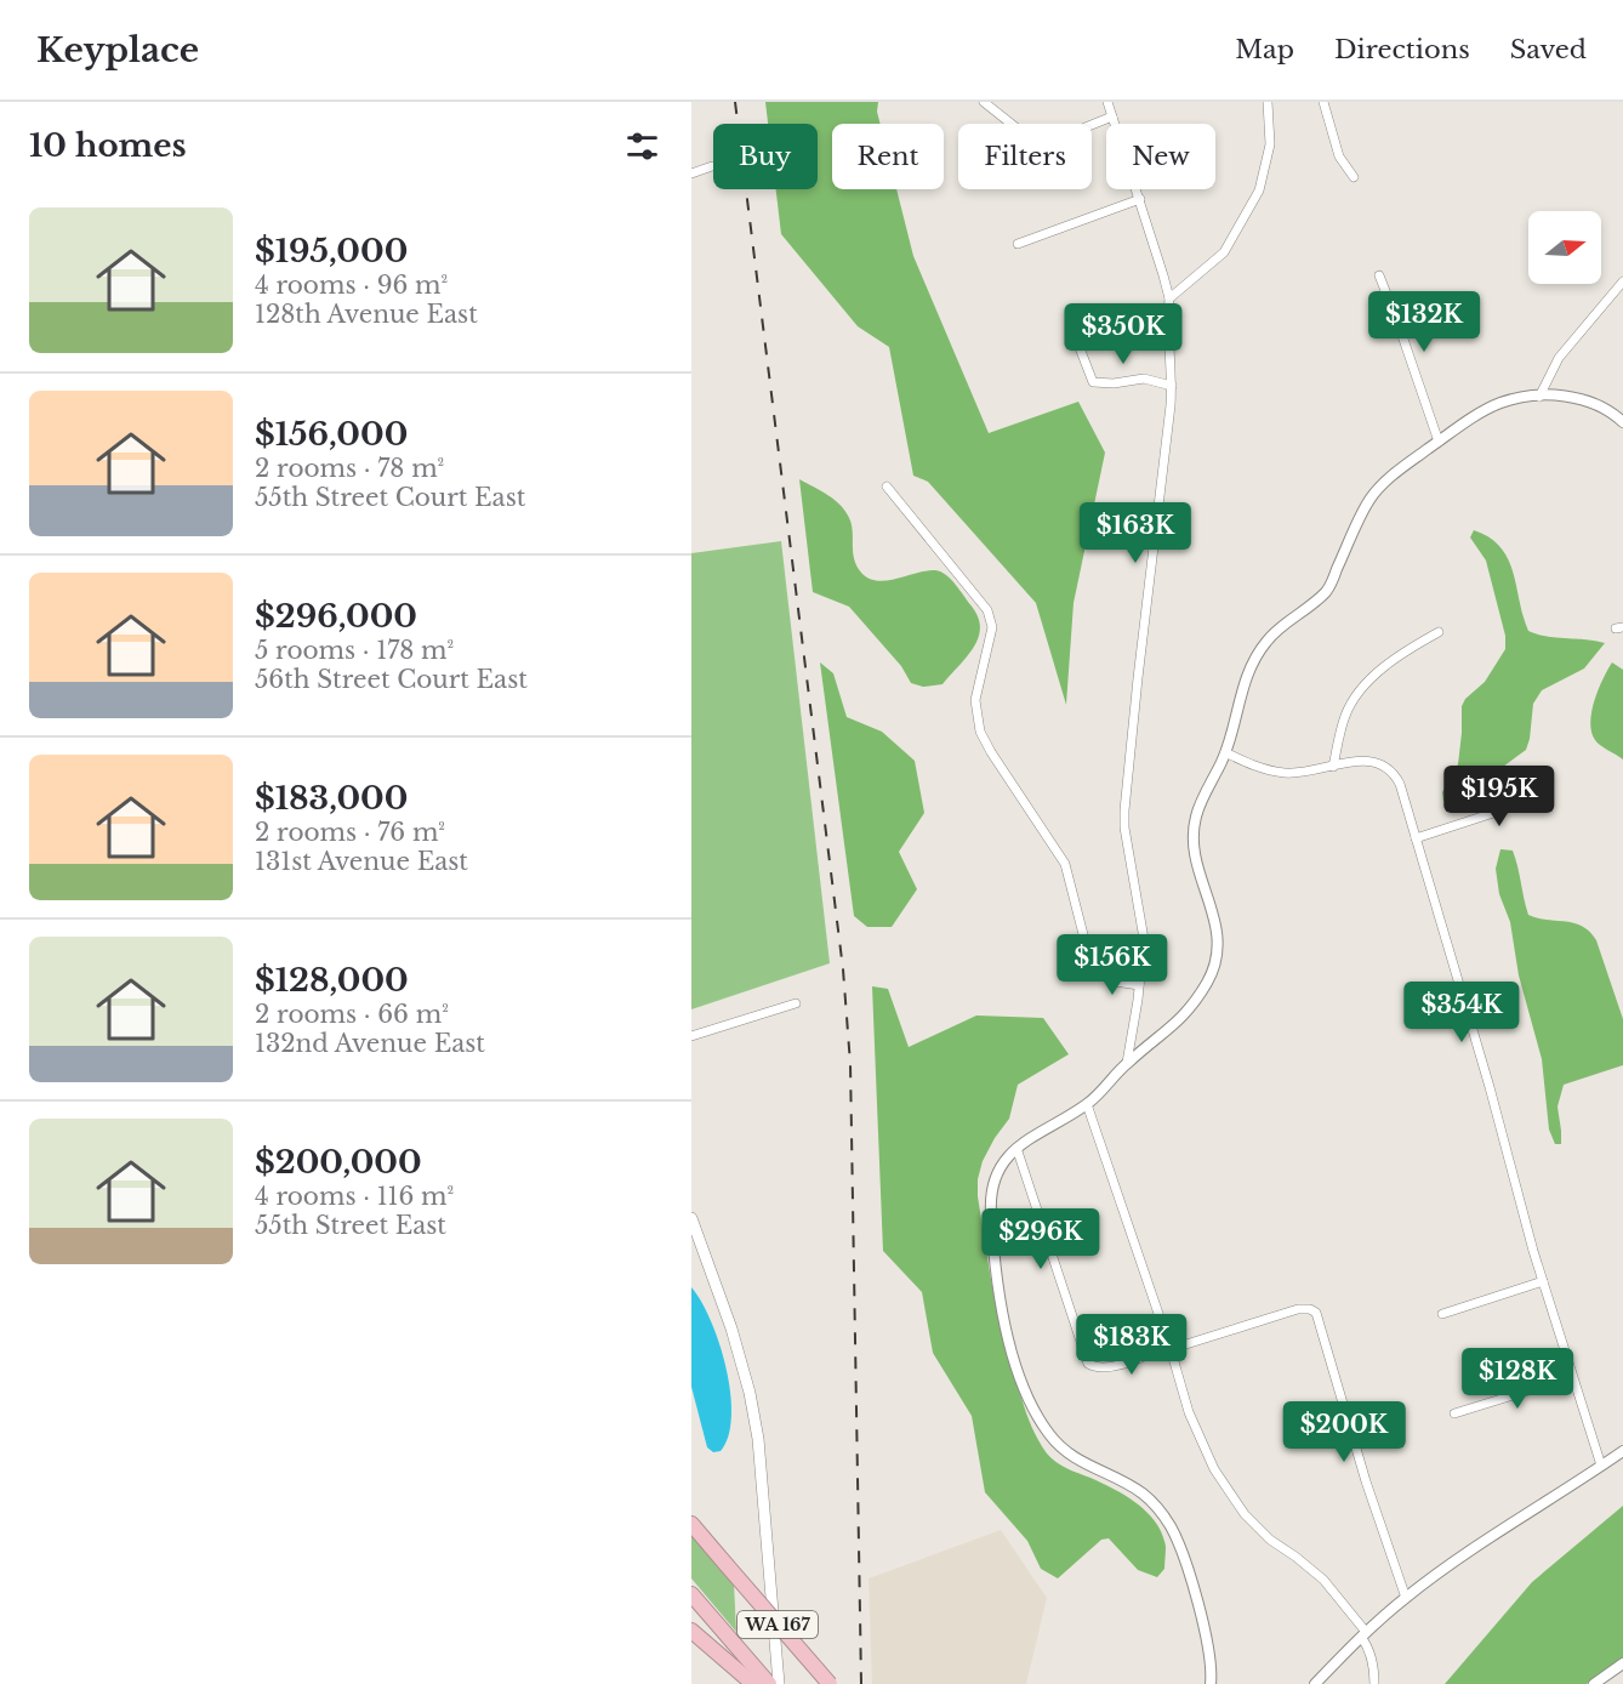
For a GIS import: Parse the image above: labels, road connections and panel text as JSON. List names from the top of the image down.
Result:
{
  "streets": {
    "highway": ["WA 167"]
  },
  "north": "right",
  "page": {
    "header": "Keyplace",
    "nav": ["Map", "Directions", "Saved"],
    "heading": "10 homes",
    "chip": [
      "Buy",
      "Rent",
      "Filters",
      "New"
    ],
    "list": [
      {
        "name": "$195,000",
        "note": "4 rooms · 96 m² · 128th Avenue East"
      },
      {
        "name": "$156,000",
        "note": "2 rooms · 78 m² · 55th Street Court East"
      },
      {
        "name": "$296,000",
        "note": "5 rooms · 178 m² · 56th Street Court East"
      },
      {
        "name": "$183,000",
        "note": "2 rooms · 76 m² · 131st Avenue East"
      },
      {
        "name": "$128,000",
        "note": "2 rooms · 66 m² · 132nd Avenue East"
      },
      {
        "name": "$200,000",
        "note": "4 rooms · 116 m² · 55th Street East"
      }
    ],
    "price": [
      "$132K",
      "$350K",
      "$163K",
      "$195K",
      "$156K",
      "$354K",
      "$296K",
      "$183K",
      "$128K",
      "$200K"
    ]
  }
}
